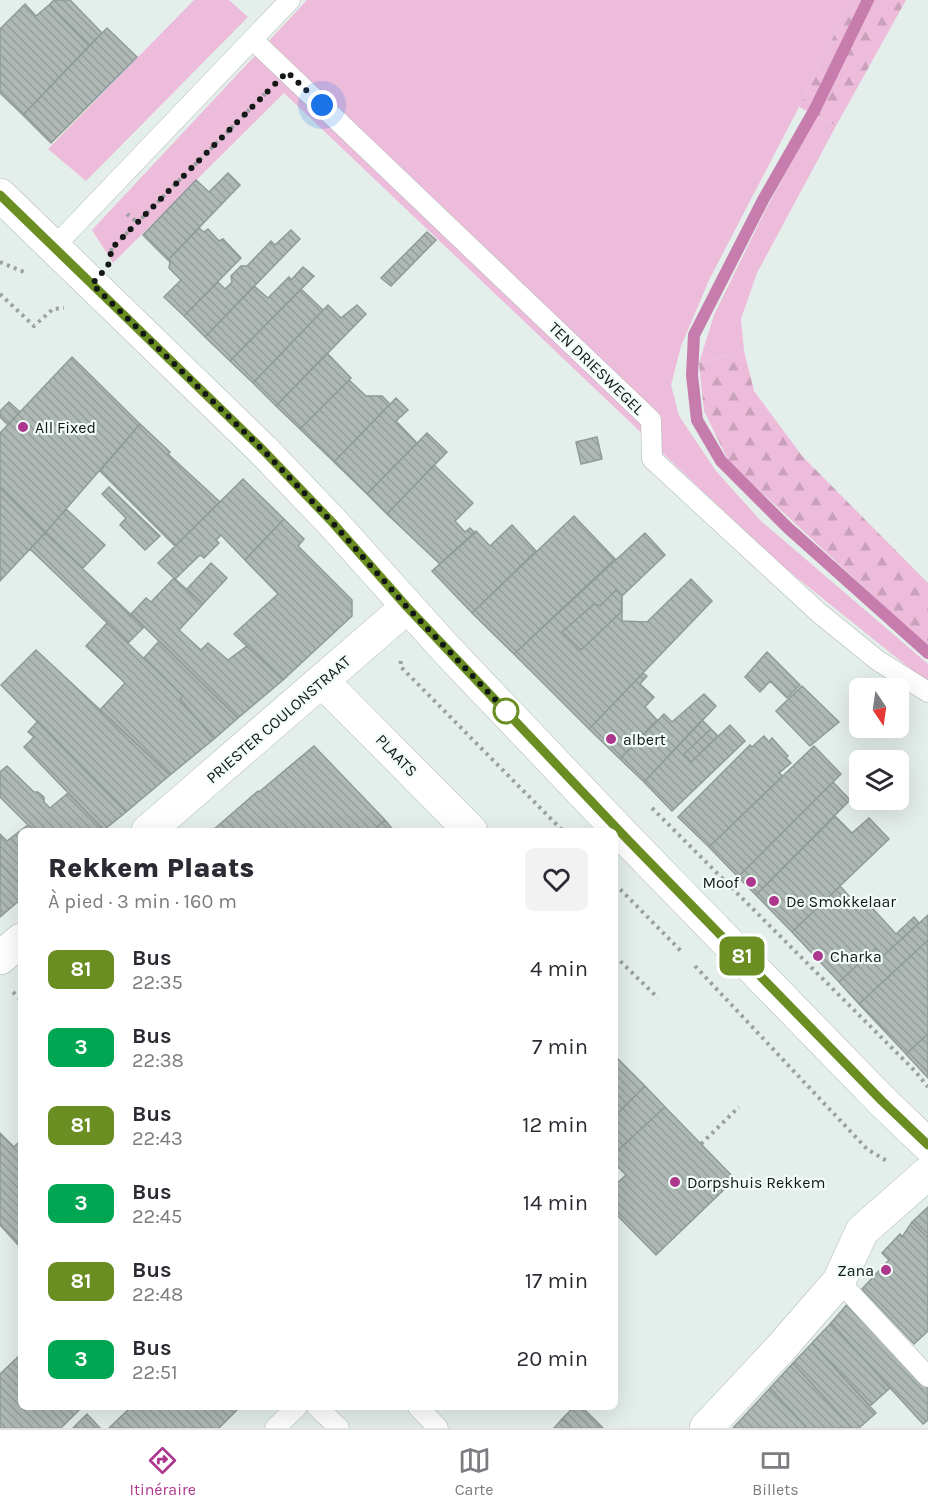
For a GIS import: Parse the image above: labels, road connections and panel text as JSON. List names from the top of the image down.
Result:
{
  "streets": {
    "main road": ["PRIESTER COULONSTRAAT", "PLAATS"],
    "lane": ["TEN DRIESWEGEL"]
  },
  "crossings": [
    ["PRIESTER COULONSTRAAT", "PLAATS"]
  ],
  "places": [
    "All Fixed",
    "albert",
    "Moof",
    "De Smokkelaar",
    "Charka",
    "Dorpshuis Rekkem",
    "Zana"
  ],
  "lines": ["bus line 81"],
  "north": "bottom",
  "page": {
    "on_map": "81",
    "heading": ["Rekkem Plaats", "À pied · 3 min · 160 m"],
    "list": [
      {
        "mark": "81",
        "name": "Bus",
        "note": "22:35",
        "value": "4 min"
      },
      {
        "mark": "3",
        "name": "Bus",
        "note": "22:38",
        "value": "7 min"
      },
      {
        "mark": "81",
        "name": "Bus",
        "note": "22:43",
        "value": "12 min"
      },
      {
        "mark": "3",
        "name": "Bus",
        "note": "22:45",
        "value": "14 min"
      },
      {
        "mark": "81",
        "name": "Bus",
        "note": "22:48",
        "value": "17 min"
      },
      {
        "mark": "3",
        "name": "Bus",
        "note": "22:51",
        "value": "20 min"
      }
    ],
    "tabs": ["Itinéraire", "Carte", "Billets"]
  }
}
